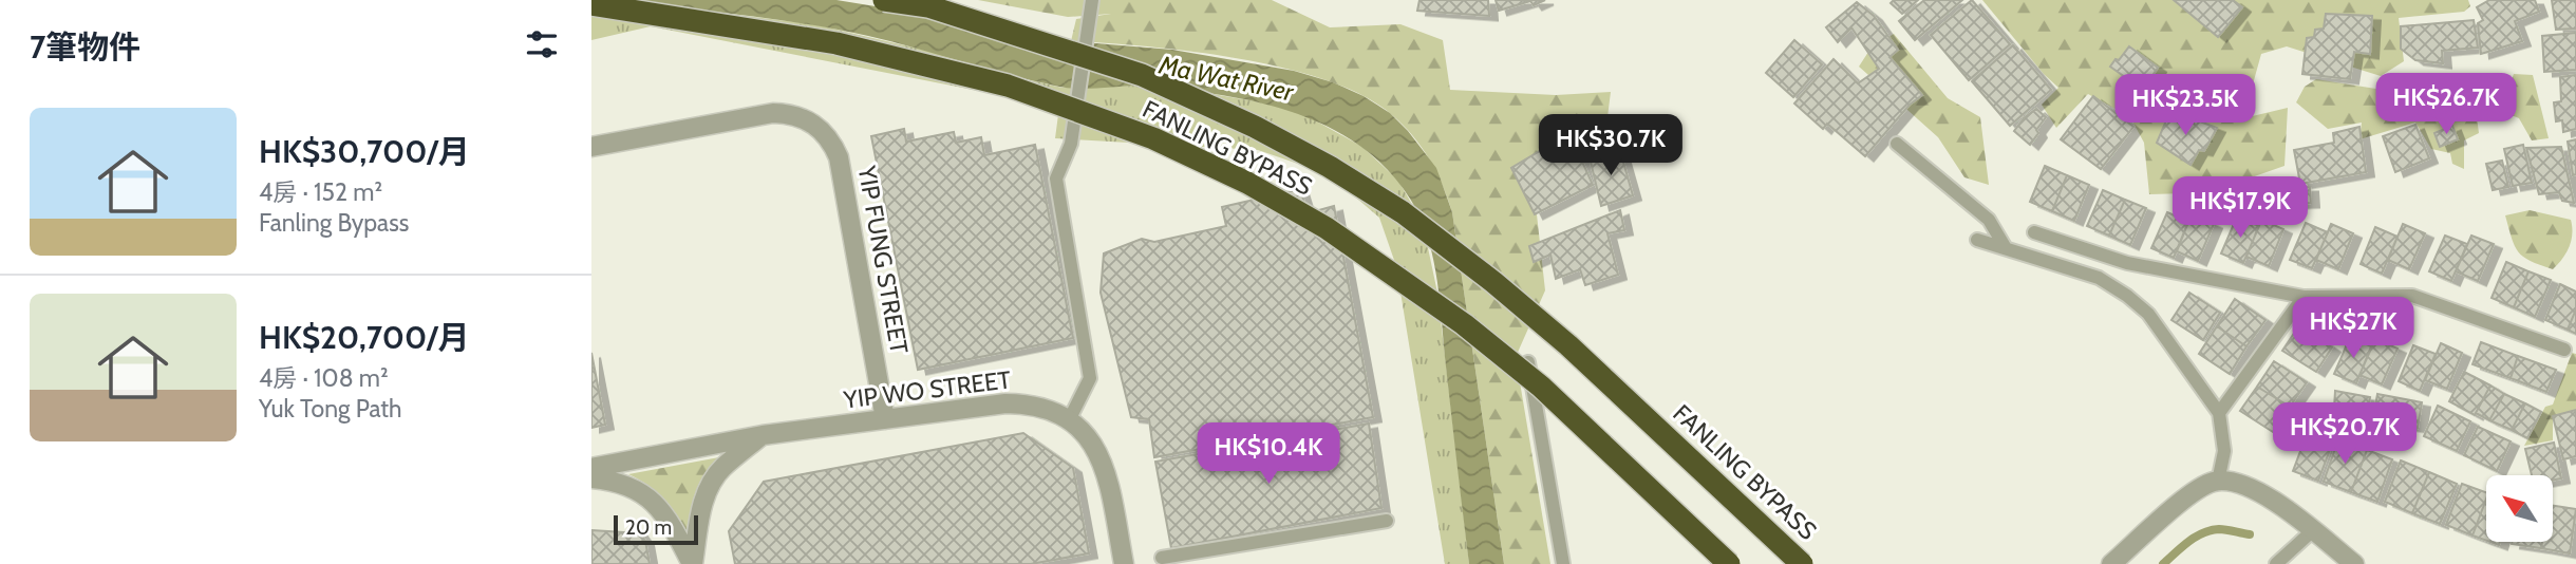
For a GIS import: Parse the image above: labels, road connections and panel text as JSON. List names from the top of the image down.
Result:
{
  "streets": {
    "highway": ["FANLING BYPASS"],
    "street": ["YIP FUNG STREET", "YIP WO STREET"]
  },
  "crossings": [
    ["YIP FUNG STREET", "YIP WO STREET"]
  ],
  "water": ["Ma Wat River"],
  "scale_bar": "20 m",
  "north": "top left",
  "page": {
    "heading": "7筆物件",
    "price": [
      "HK$26.7K",
      "HK$23.5K",
      "HK$30.7K",
      "HK$17.9K",
      "HK$27K",
      "HK$20.7K",
      "HK$10.4K"
    ],
    "list": [
      {
        "name": "HK$30,700/月",
        "note": "4房 · 152 m² · Fanling Bypass"
      },
      {
        "name": "HK$20,700/月",
        "note": "4房 · 108 m² · Yuk Tong Path"
      }
    ],
    "scale": "20 m"
  }
}
